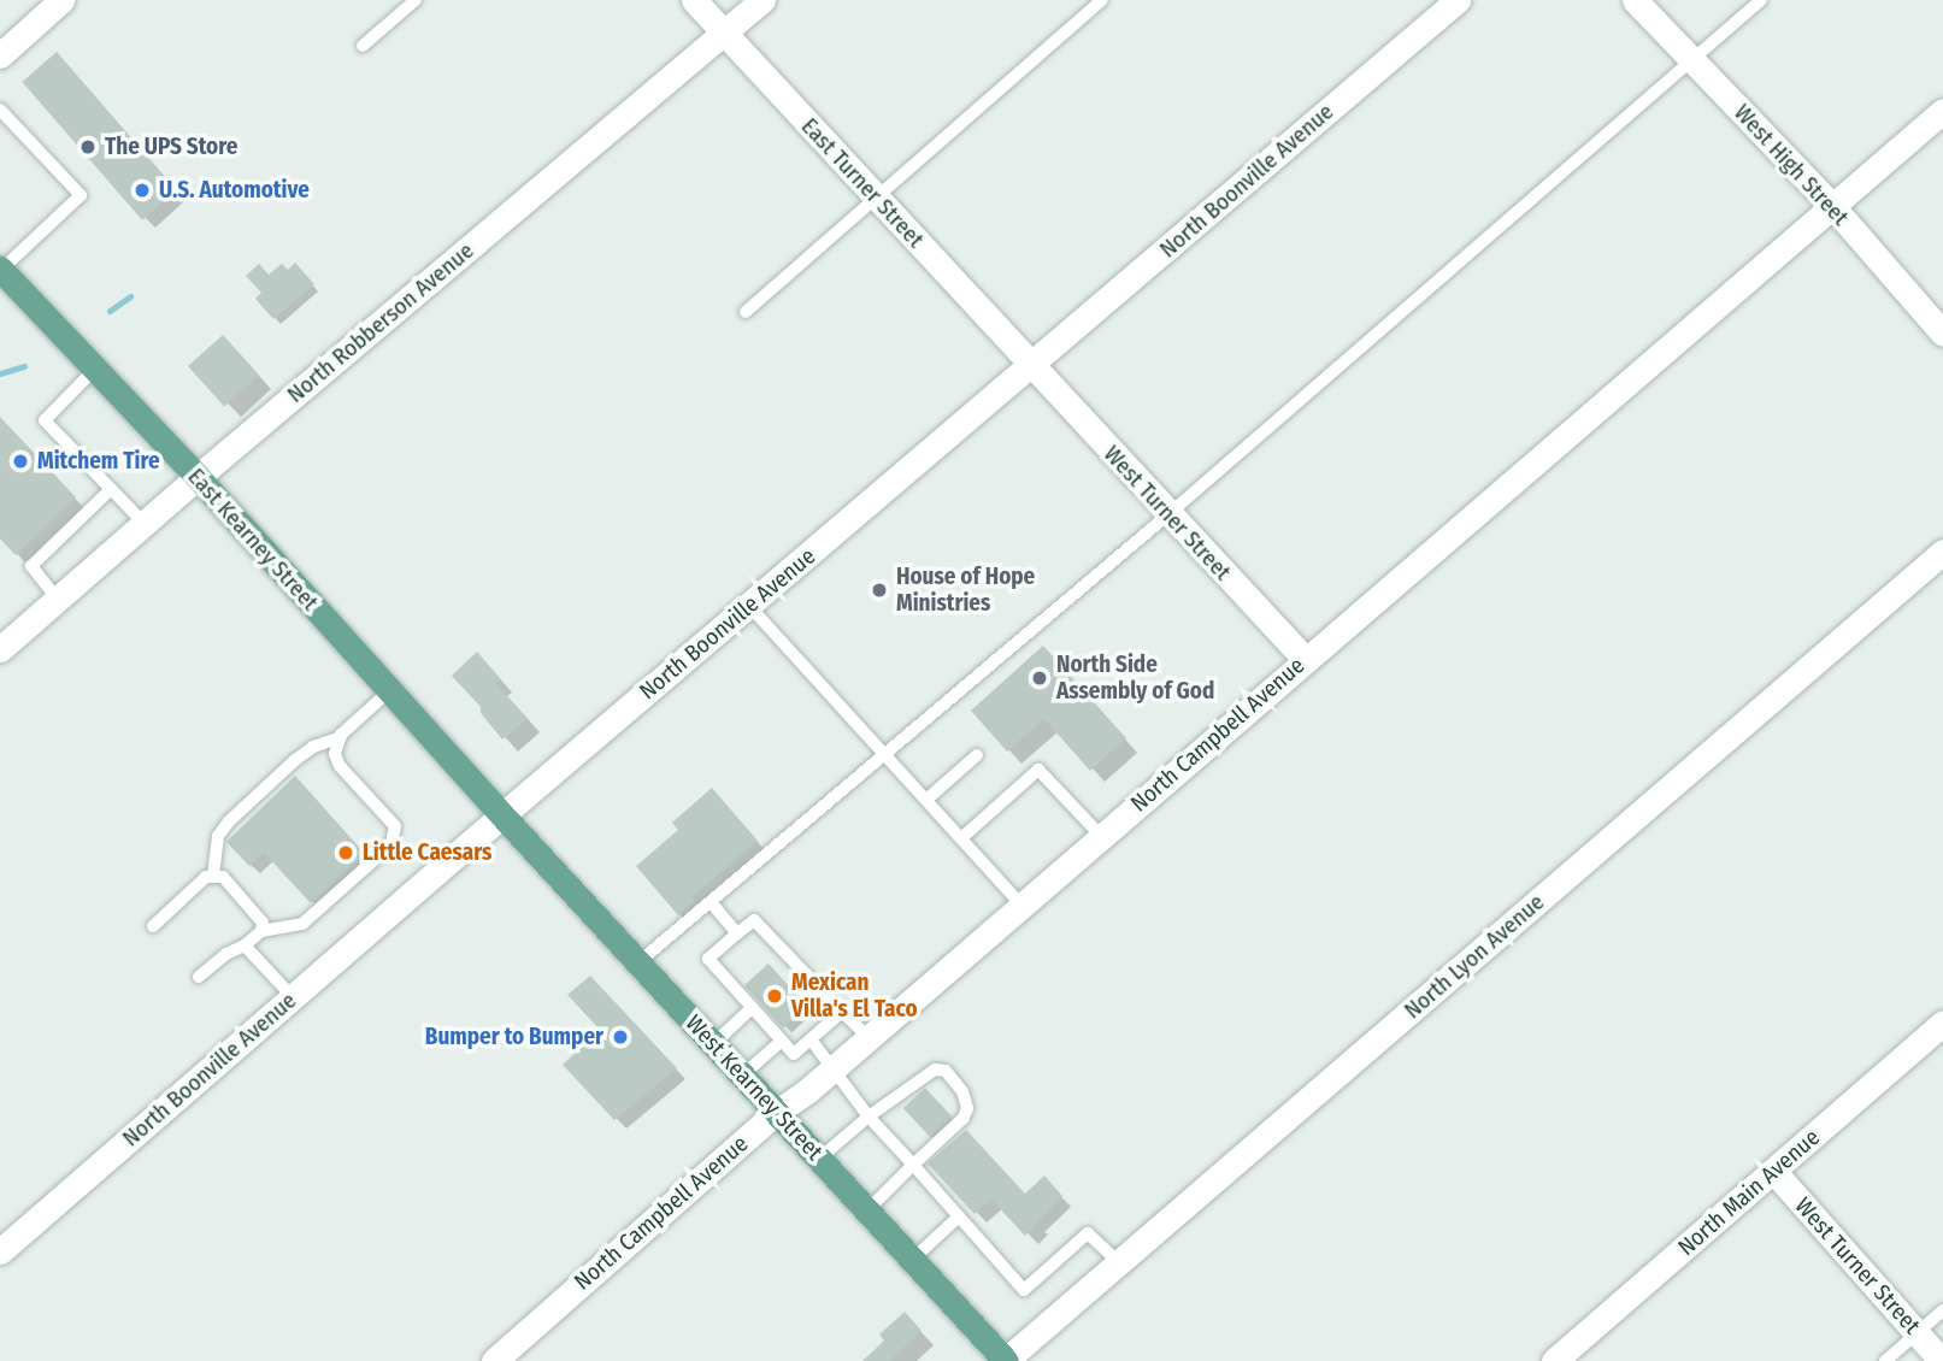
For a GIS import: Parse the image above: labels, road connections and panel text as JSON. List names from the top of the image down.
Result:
{
  "streets": {
    "main road": ["East Kearney Street", "West Kearney Street"],
    "street": [
      "West High Street",
      "North Boonville Avenue",
      "East Turner Street",
      "North Robberson Avenue",
      "West Turner Street",
      "North Campbell Avenue",
      "North Lyon Avenue",
      "North Main Avenue"
    ]
  },
  "crossings": [
    ["West High Street", "North Campbell Avenue"],
    ["North Boonville Avenue", "East Turner Street"],
    ["North Boonville Avenue", "West Turner Street"],
    ["North Boonville Avenue", "East Kearney Street"],
    ["North Boonville Avenue", "West Kearney Street"],
    ["East Turner Street", "North Robberson Avenue"],
    ["East Turner Street", "West Turner Street"],
    ["North Robberson Avenue", "East Kearney Street"],
    ["West Turner Street", "North Campbell Avenue"],
    ["West Turner Street", "North Main Avenue"],
    ["East Kearney Street", "West Kearney Street"],
    ["North Campbell Avenue", "West Kearney Street"],
    ["North Lyon Avenue", "West Kearney Street"]
  ],
  "places": [
    "The UPS Store",
    "U.S. Automotive",
    "Mitchem Tire",
    "House of Hope Ministries",
    "North Side Assembly of God",
    "Little Caesars",
    "Mexican Villa's El Taco",
    "Bumper to Bumper"
  ]
}
